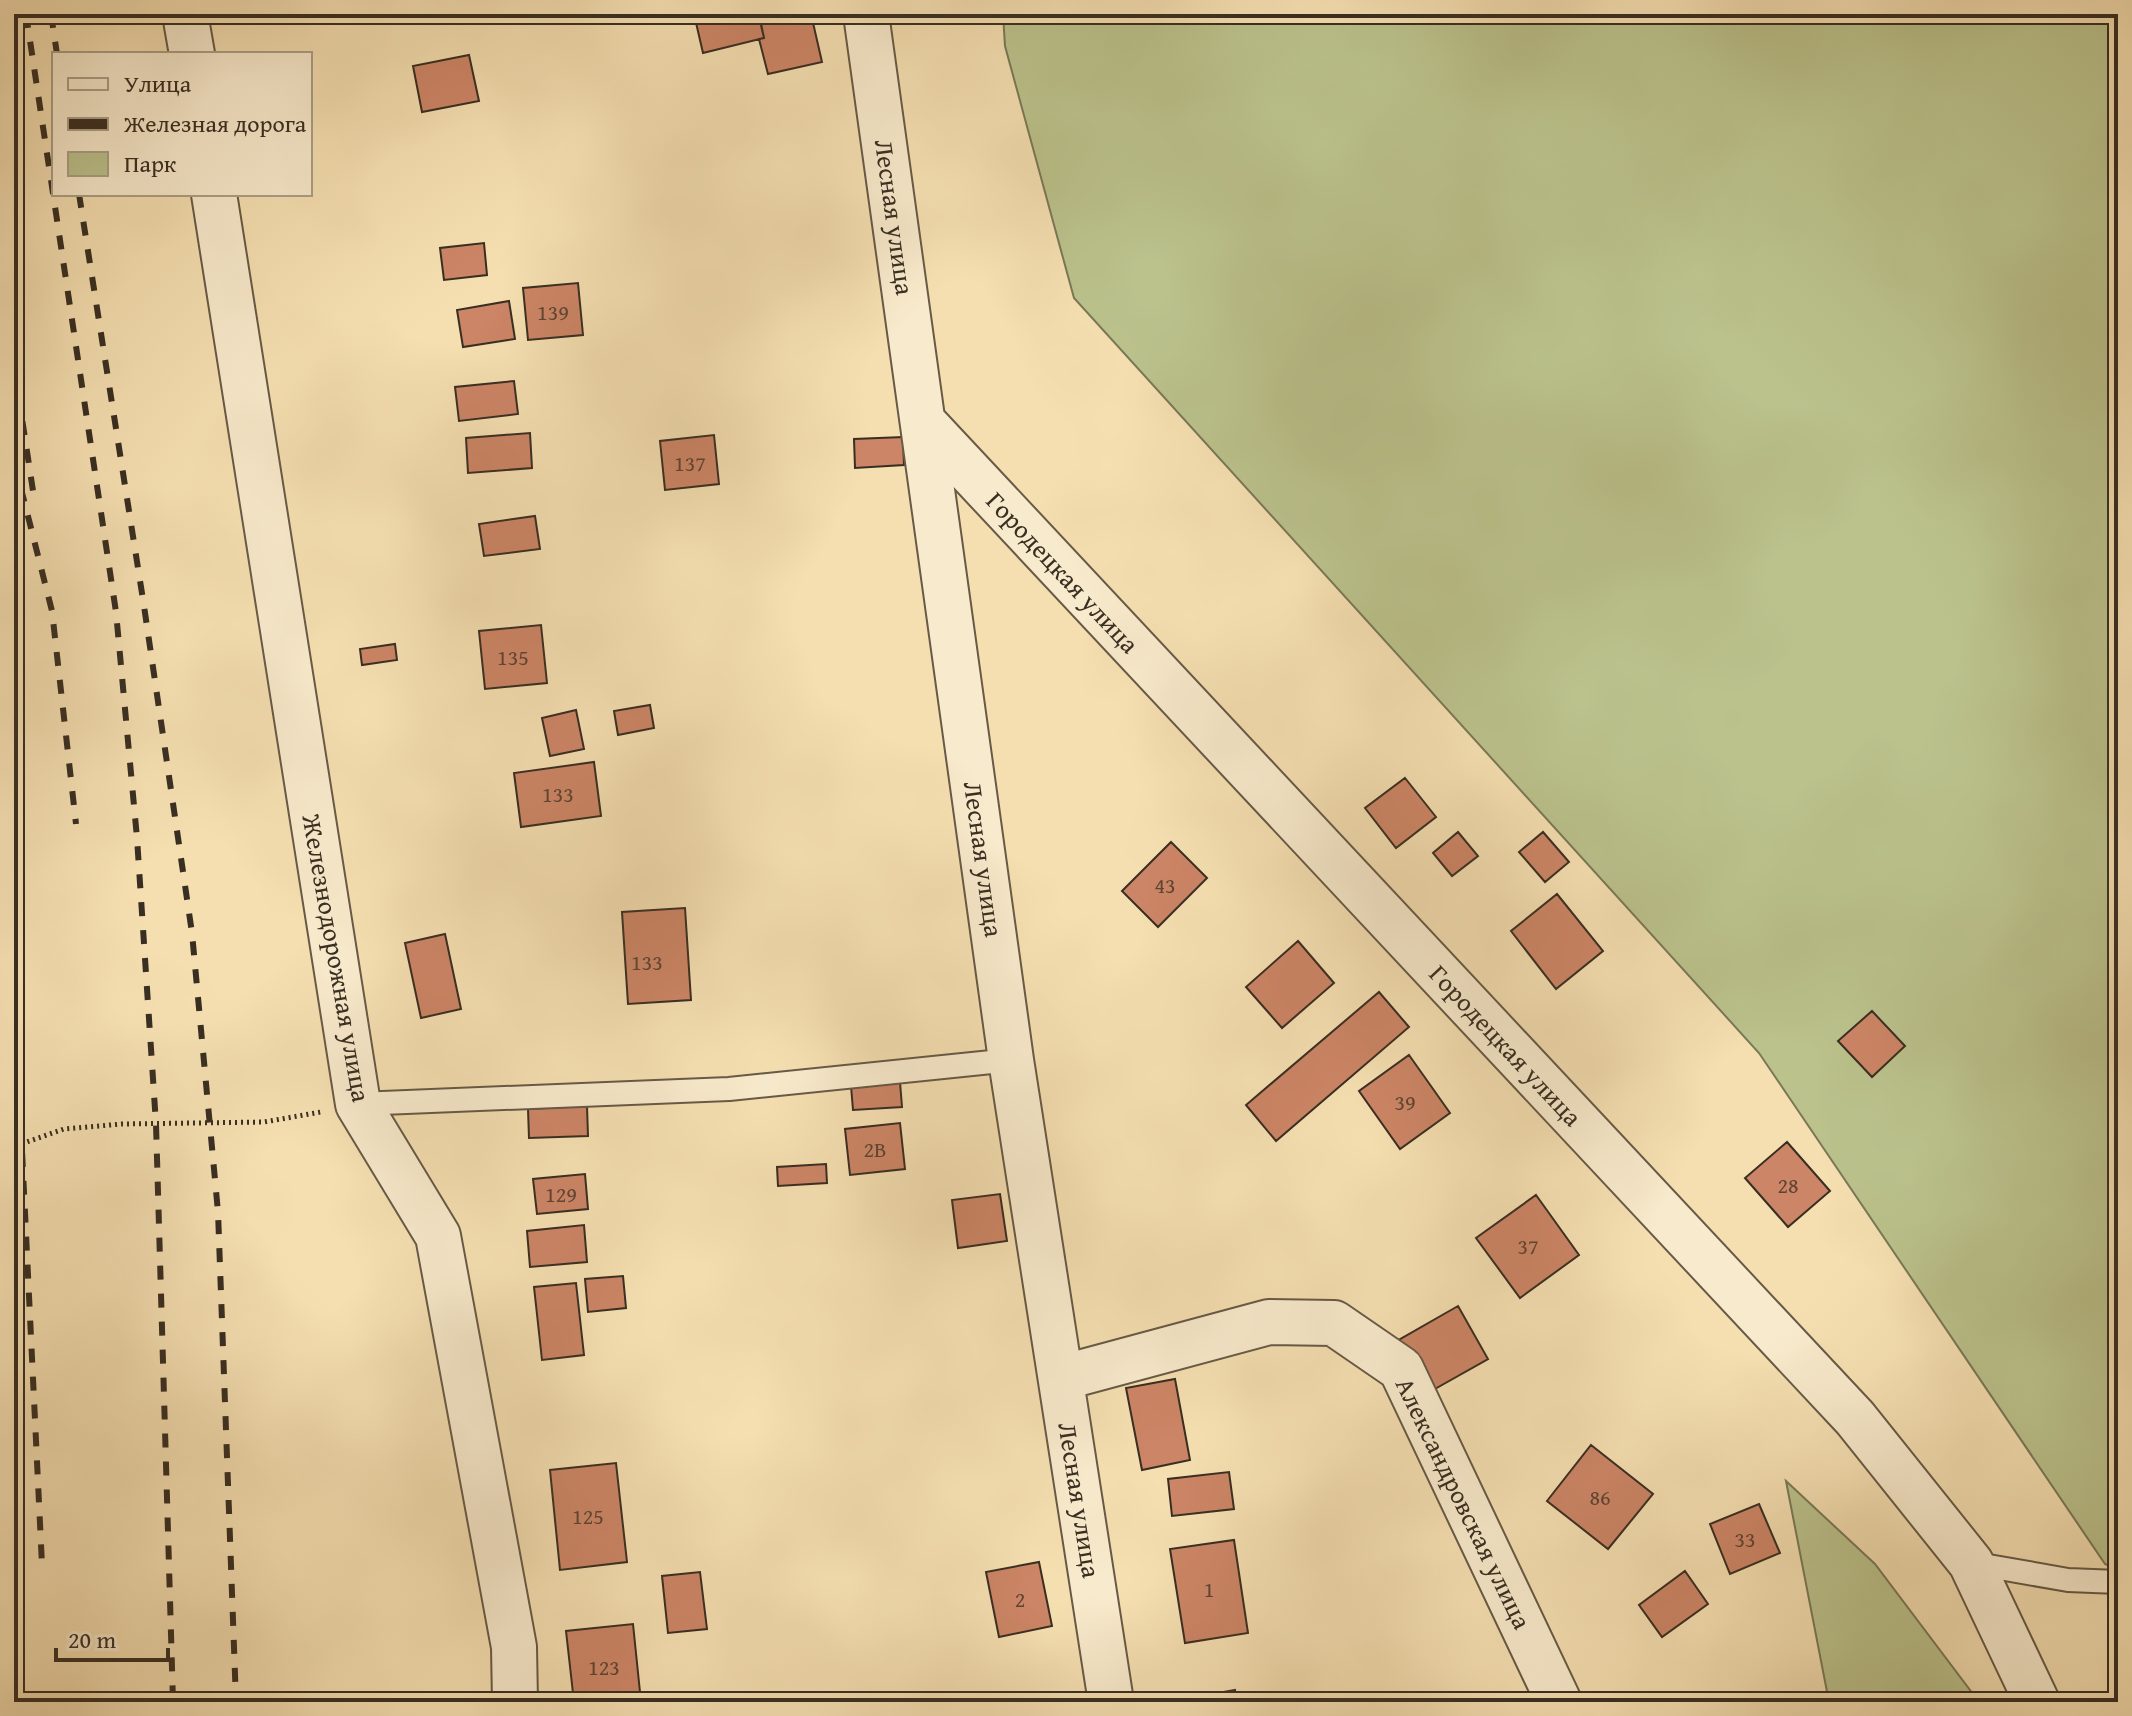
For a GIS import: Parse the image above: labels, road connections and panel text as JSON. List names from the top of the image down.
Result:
{
  "streets": {
    "street": [
      "Лесная улица",
      "Городецкая улица",
      "Железнодорожная улица",
      "Александровская улица"
    ]
  },
  "crossings": [
    ["Лесная улица", "Городецкая улица"],
    ["Лесная улица", "Александровская улица"]
  ],
  "house_numbers": [
    "139",
    "137",
    "135",
    "133",
    "43",
    "133",
    "39",
    "2В",
    "28",
    "129",
    "37",
    "86",
    "125",
    "33",
    "1",
    "2",
    "123"
  ],
  "legend": ["Улица", "Железная дорога", "Парк"],
  "scale_bar": "20 m"
}
